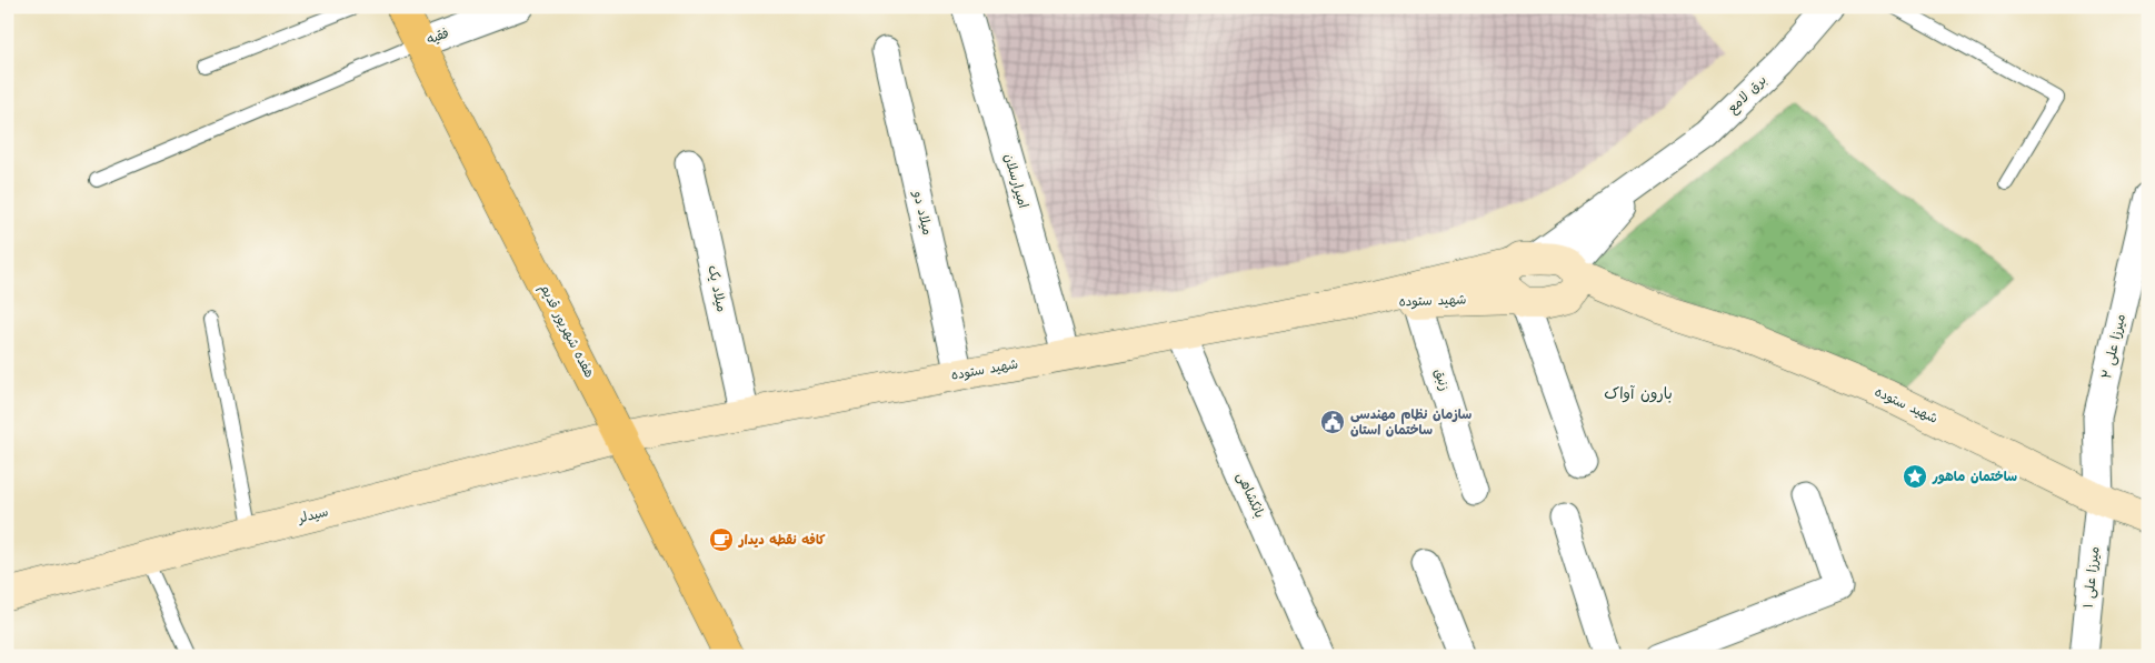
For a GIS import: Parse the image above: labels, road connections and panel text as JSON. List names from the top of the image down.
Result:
{
  "streets": {
    "main road": ["شهید ستوده", "هفده شهریور قدیم", "سیدلر"],
    "street": [
      "فقیه",
      "برق لامع",
      "امیرارسلان",
      "میلاد دو",
      "میلاد یک",
      "میرزا علی ۲",
      "زنبق",
      "بانکشاهی",
      "میرزا علی ۱"
    ]
  },
  "crossings": [
    ["فقیه", "هفده شهریور قدیم"],
    ["برق لامع", "شهید ستوده"],
    ["امیرارسلان", "شهید ستوده"],
    ["میلاد دو", "شهید ستوده"],
    ["میلاد یک", "شهید ستوده"],
    ["شهید ستوده", "هفده شهریور قدیم"],
    ["شهید ستوده", "میرزا علی ۲"],
    ["شهید ستوده", "زنبق"],
    ["شهید ستوده", "بانکشاهی"],
    ["شهید ستوده", "سیدلر"],
    ["شهید ستوده", "میرزا علی ۱"],
    ["هفده شهریور قدیم", "سیدلر"],
    ["میرزا علی ۲", "میرزا علی ۱"]
  ],
  "districts": ["بارون آواک"],
  "places": {
    "public building": ["سازمان نظام مهندسی ساختمان استان"],
    "place": ["ساختمان ماهور"],
    "cafe": ["کافه نقطه دیدار"]
  }
}
